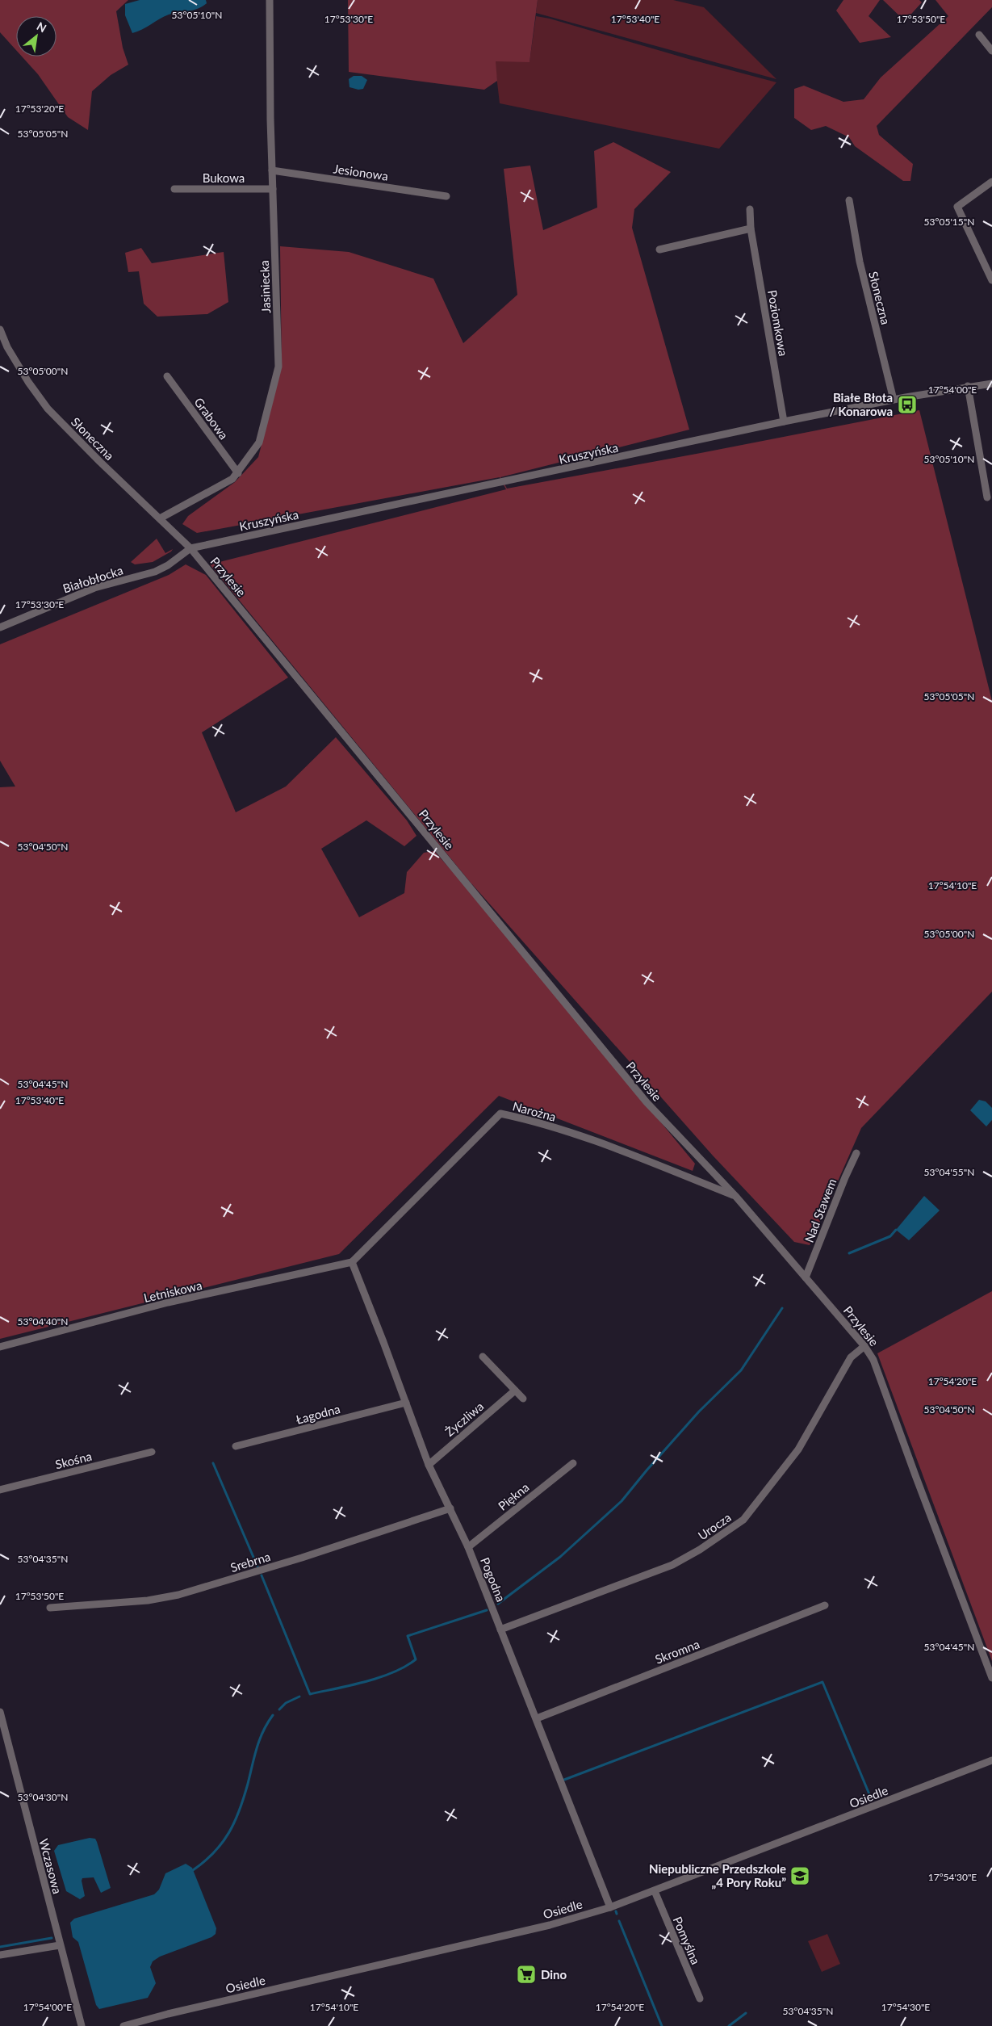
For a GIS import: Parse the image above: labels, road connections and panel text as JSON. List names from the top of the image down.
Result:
{
  "streets": {
    "street": [
      "Jesionowa",
      "Bukowa",
      "Jasiniecka",
      "Słoneczna",
      "Poziomkowa",
      "Grabowa",
      "Kruszyńska",
      "Przylesie",
      "Białobłocka",
      "Narożna",
      "Nad Stawem",
      "Letniskowa",
      "Łagodna",
      "Życzliwa",
      "Skośna",
      "Piękna",
      "Urocza",
      "Srebrna",
      "Pogodna",
      "Skromna",
      "Osiedle",
      "Wczasowa",
      "Pomyślna"
    ]
  },
  "crossings": [
    ["Jesionowa", "Jasiniecka"],
    ["Bukowa", "Jasiniecka"],
    ["Jasiniecka", "Słoneczna"],
    ["Jasiniecka", "Grabowa"],
    ["Słoneczna", "Kruszyńska"],
    ["Słoneczna", "Przylesie"],
    ["Słoneczna", "Białobłocka"],
    ["Poziomkowa", "Kruszyńska"],
    ["Kruszyńska", "Przylesie"],
    ["Kruszyńska", "Białobłocka"],
    ["Przylesie", "Białobłocka"],
    ["Przylesie", "Narożna"],
    ["Przylesie", "Nad Stawem"],
    ["Przylesie", "Urocza"],
    ["Narożna", "Letniskowa"],
    ["Narożna", "Pogodna"],
    ["Letniskowa", "Pogodna"],
    ["Łagodna", "Pogodna"],
    ["Życzliwa", "Pogodna"],
    ["Piękna", "Pogodna"],
    ["Urocza", "Pogodna"],
    ["Srebrna", "Pogodna"],
    ["Pogodna", "Skromna"],
    ["Pogodna", "Osiedle"],
    ["Osiedle", "Pomyślna"]
  ],
  "places": {
    "bus stop": ["Białe Błota / Konarowa"],
    "school or university": ["Niepubliczne Przedszkole „4 Pory Roku”"],
    "supermarket": ["Dino"]
  },
  "north": "top right",
  "coordinates": [
    "53°05'10\"N",
    "17°53'40\"E",
    "17°53'30\"E",
    "17°53'50\"E",
    "17°53'20\"E",
    "53°05'05\"N",
    "53°05'15\"N",
    "53°05'00\"N",
    "17°54'00\"E",
    "53°04'50\"N",
    "17°54'10\"E",
    "53°04'45\"N",
    "53°04'55\"N",
    "53°04'40\"N",
    "17°54'20\"E",
    "53°04'35\"N",
    "53°04'30\"N",
    "17°54'30\"E"
  ]
}
